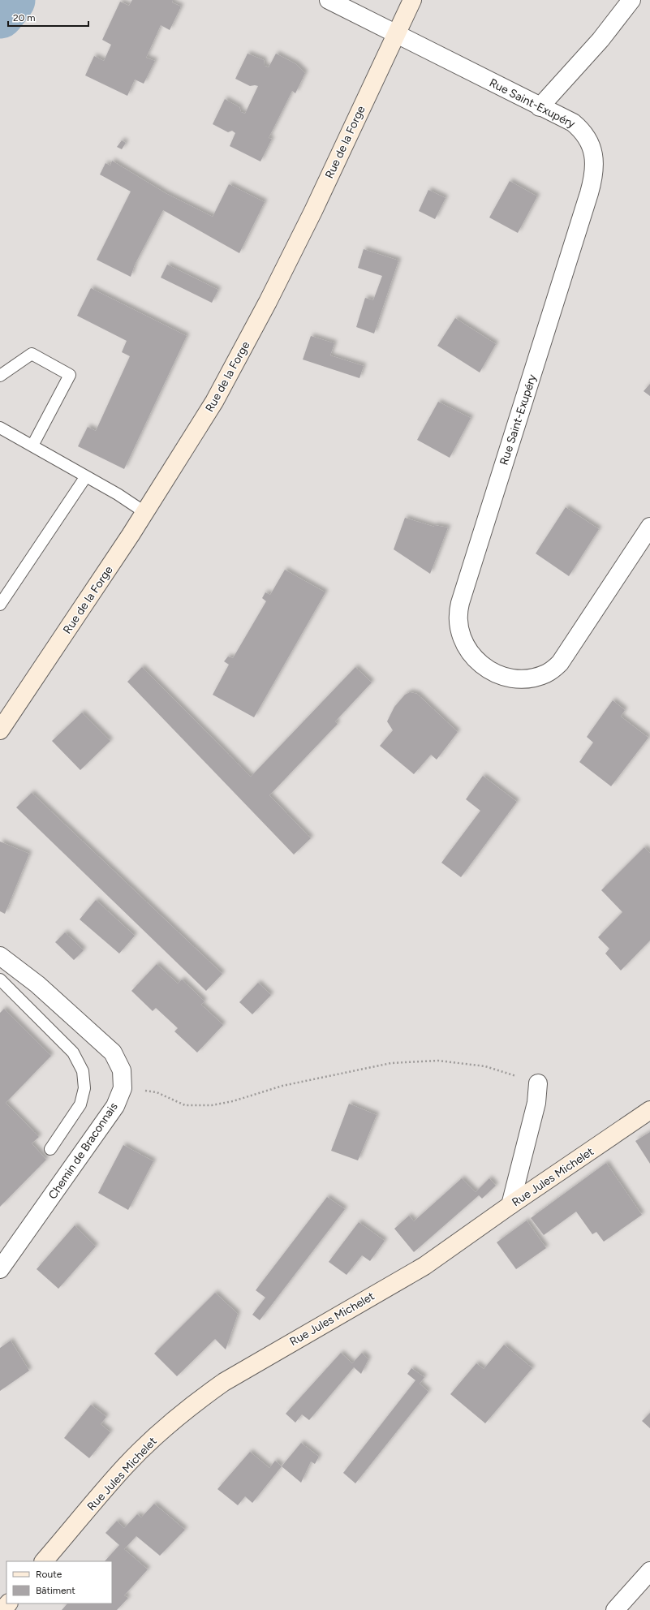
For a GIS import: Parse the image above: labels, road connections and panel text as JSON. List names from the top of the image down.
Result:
{
  "streets": {
    "main road": ["Rue de la Forge", "Rue Jules Michelet"],
    "street": ["Rue Saint-Exupéry", "Chemin de Braconnais"]
  },
  "crossings": [
    ["Rue Saint-Exupéry", "Rue de la Forge"]
  ],
  "legend": ["Route", "Bâtiment"],
  "scale_bar": "20 m"
}
